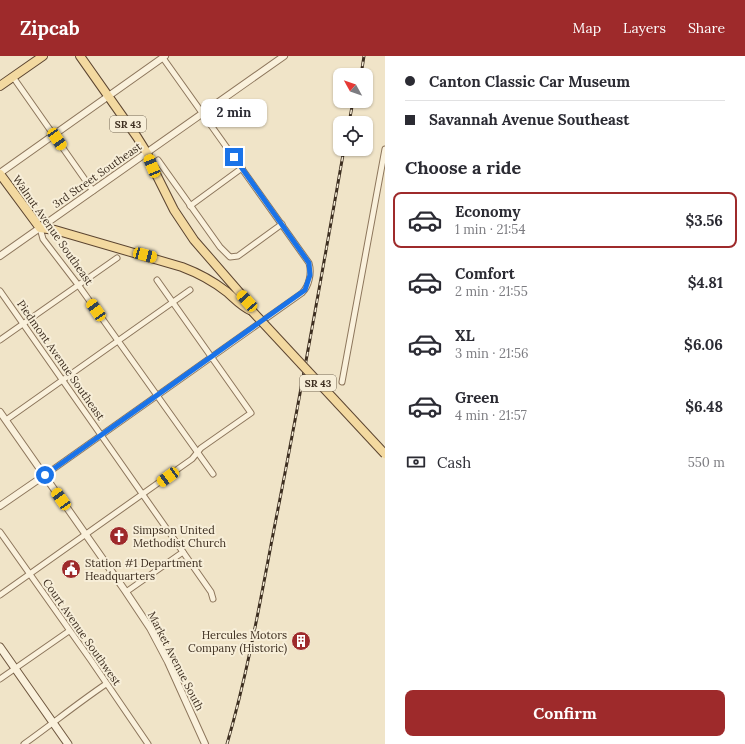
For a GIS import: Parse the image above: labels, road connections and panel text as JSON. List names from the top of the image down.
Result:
{
  "streets": {
    "main road": ["SR 43", "Walnut Avenue Southeast"],
    "street": [
      "3rd Street Southeast",
      "Piedmont Avenue Southeast",
      "Court Avenue Southwest",
      "Market Avenue South"
    ]
  },
  "crossings": [
    ["SR 43", "3rd Street Southeast"],
    ["SR 43", "Walnut Avenue Southeast"],
    ["3rd Street Southeast", "Walnut Avenue Southeast"]
  ],
  "places": {
    "church": ["Simpson United Methodist Church"],
    "public building": ["Station #1 Department Headquarters"],
    "building": ["Hercules Motors Company (Historic)"]
  },
  "north": "top left",
  "page": {
    "header": "Zipcab",
    "nav": ["Map", "Layers", "Share"],
    "banner": ["Canton Classic Car Museum", "Savannah Avenue Southeast"],
    "bubble": "2 min",
    "heading": "Choose a ride",
    "list": [
      {
        "name": "Economy",
        "note": "1 min · 21:54",
        "value": "$3.56"
      },
      {
        "name": "Comfort",
        "note": "2 min · 21:55",
        "value": "$4.81"
      },
      {
        "name": "XL",
        "note": "3 min · 21:56",
        "value": "$6.06"
      },
      {
        "name": "Green",
        "note": "4 min · 21:57",
        "value": "$6.48"
      }
    ],
    "pay": ["Cash", "550 m"],
    "buttons": "Confirm"
  }
}
